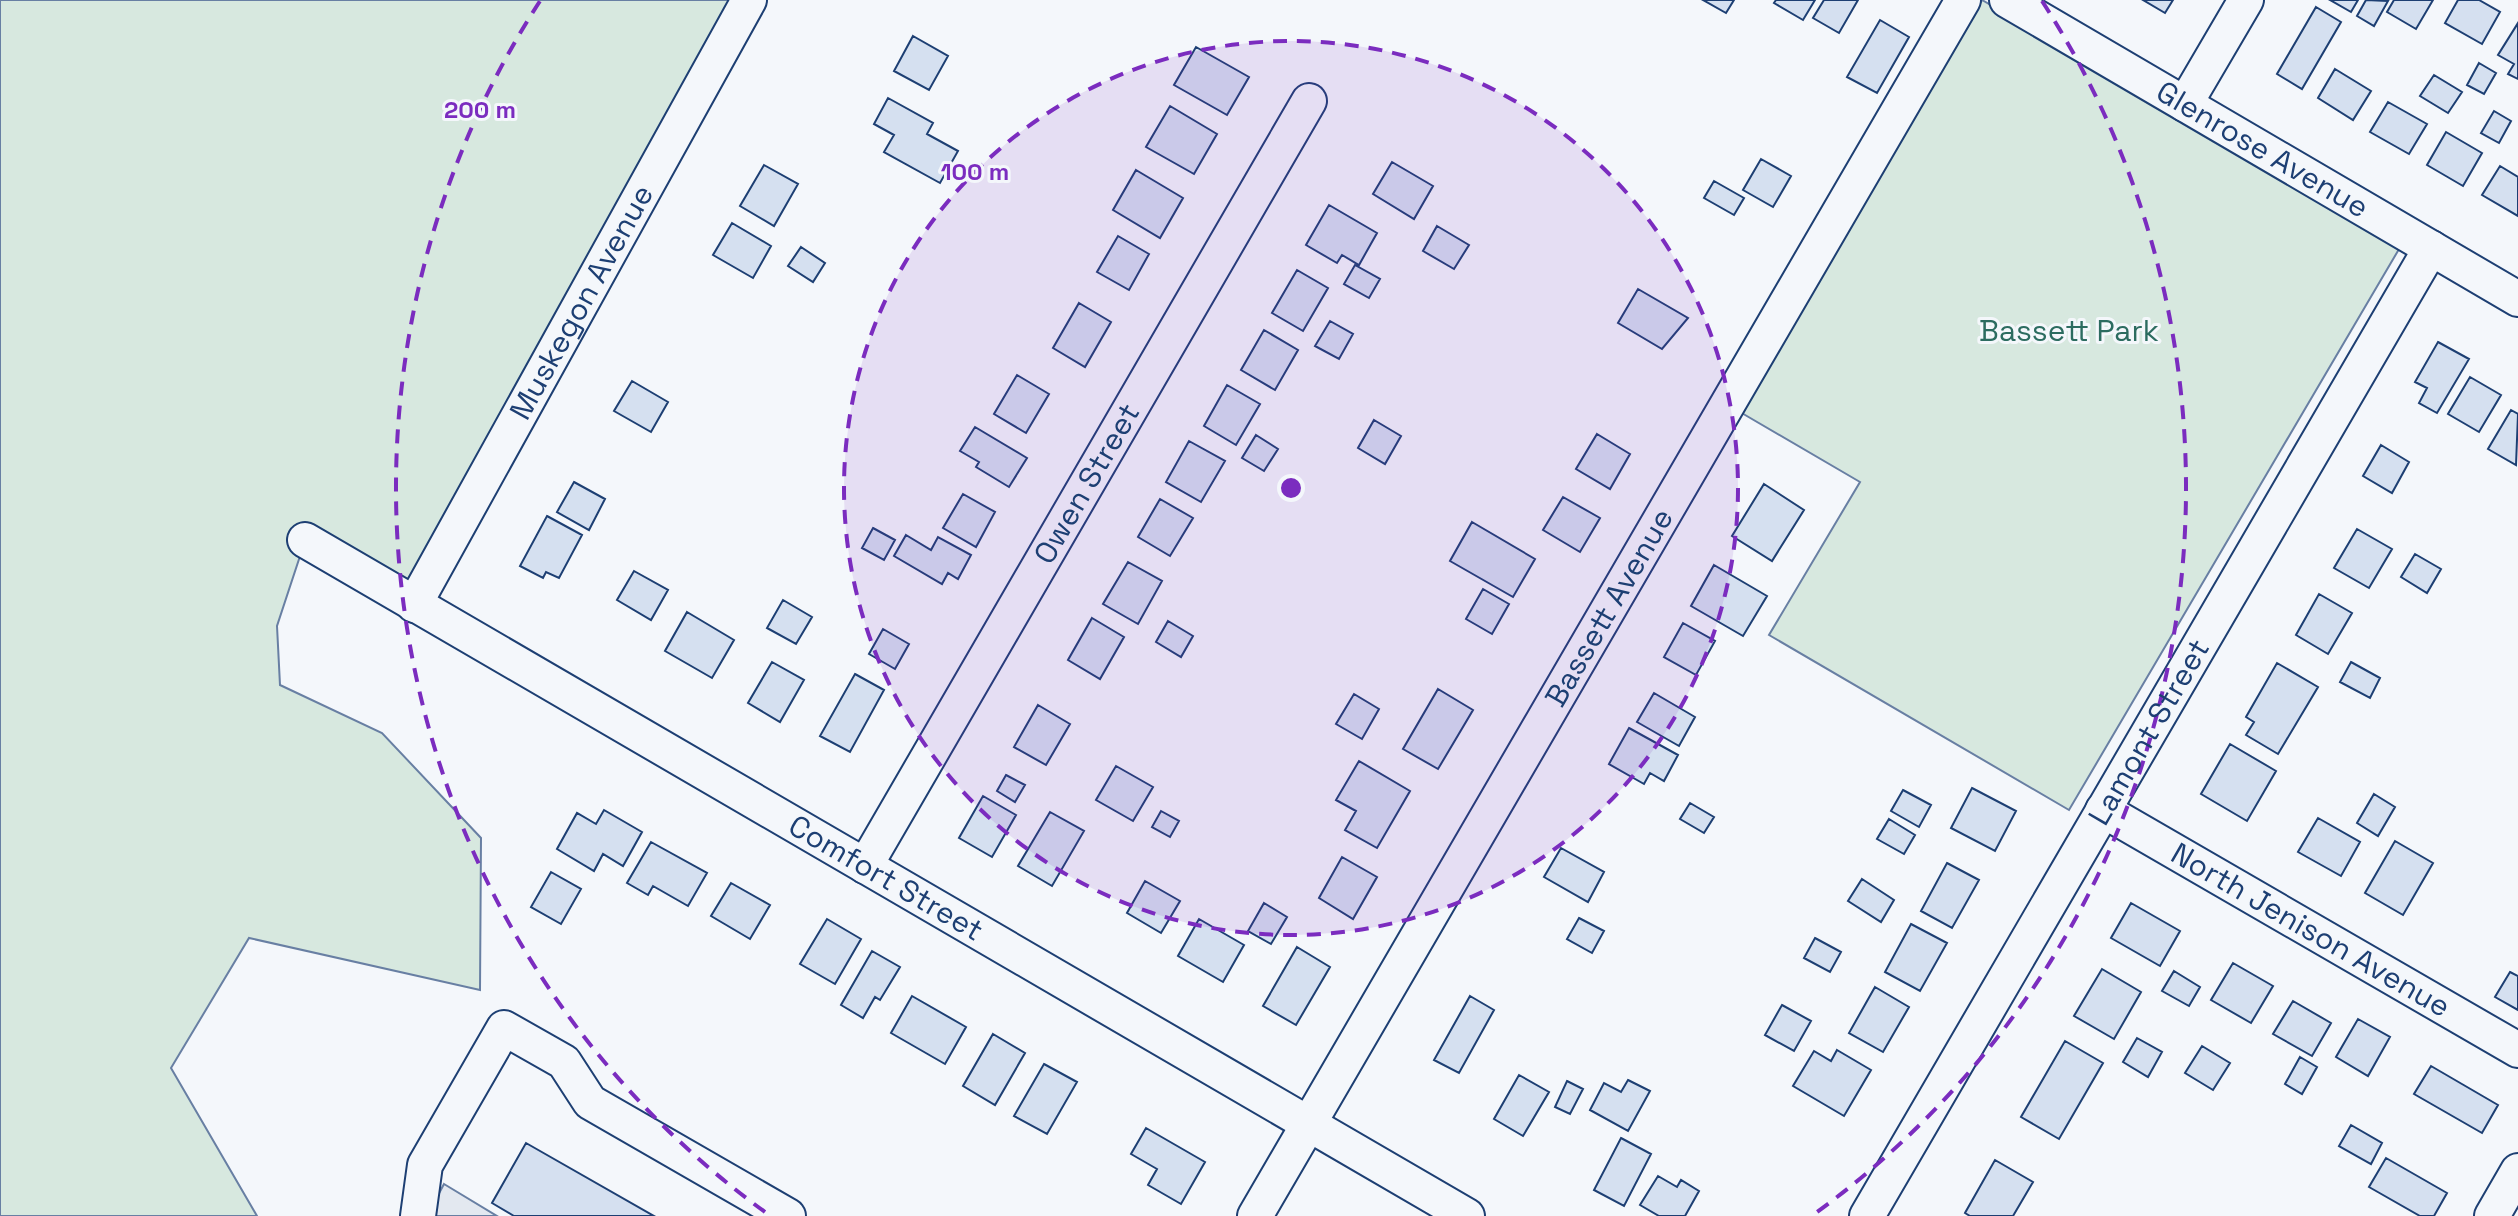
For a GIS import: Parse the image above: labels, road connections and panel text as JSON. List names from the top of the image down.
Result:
{
  "streets": {
    "street": [
      "Glenrose Avenue",
      "Muskegon Avenue",
      "Owen Street",
      "Bassett Avenue",
      "Lamont Street",
      "Comfort Street",
      "North Jenison Avenue"
    ]
  },
  "crossings": [
    ["Glenrose Avenue", "Lamont Street"],
    ["Muskegon Avenue", "Comfort Street"],
    ["Owen Street", "Comfort Street"],
    ["Bassett Avenue", "Comfort Street"],
    ["Lamont Street", "North Jenison Avenue"]
  ],
  "parks": ["Bassett Park"],
  "rings": ["200 m", "100 m"]
}
